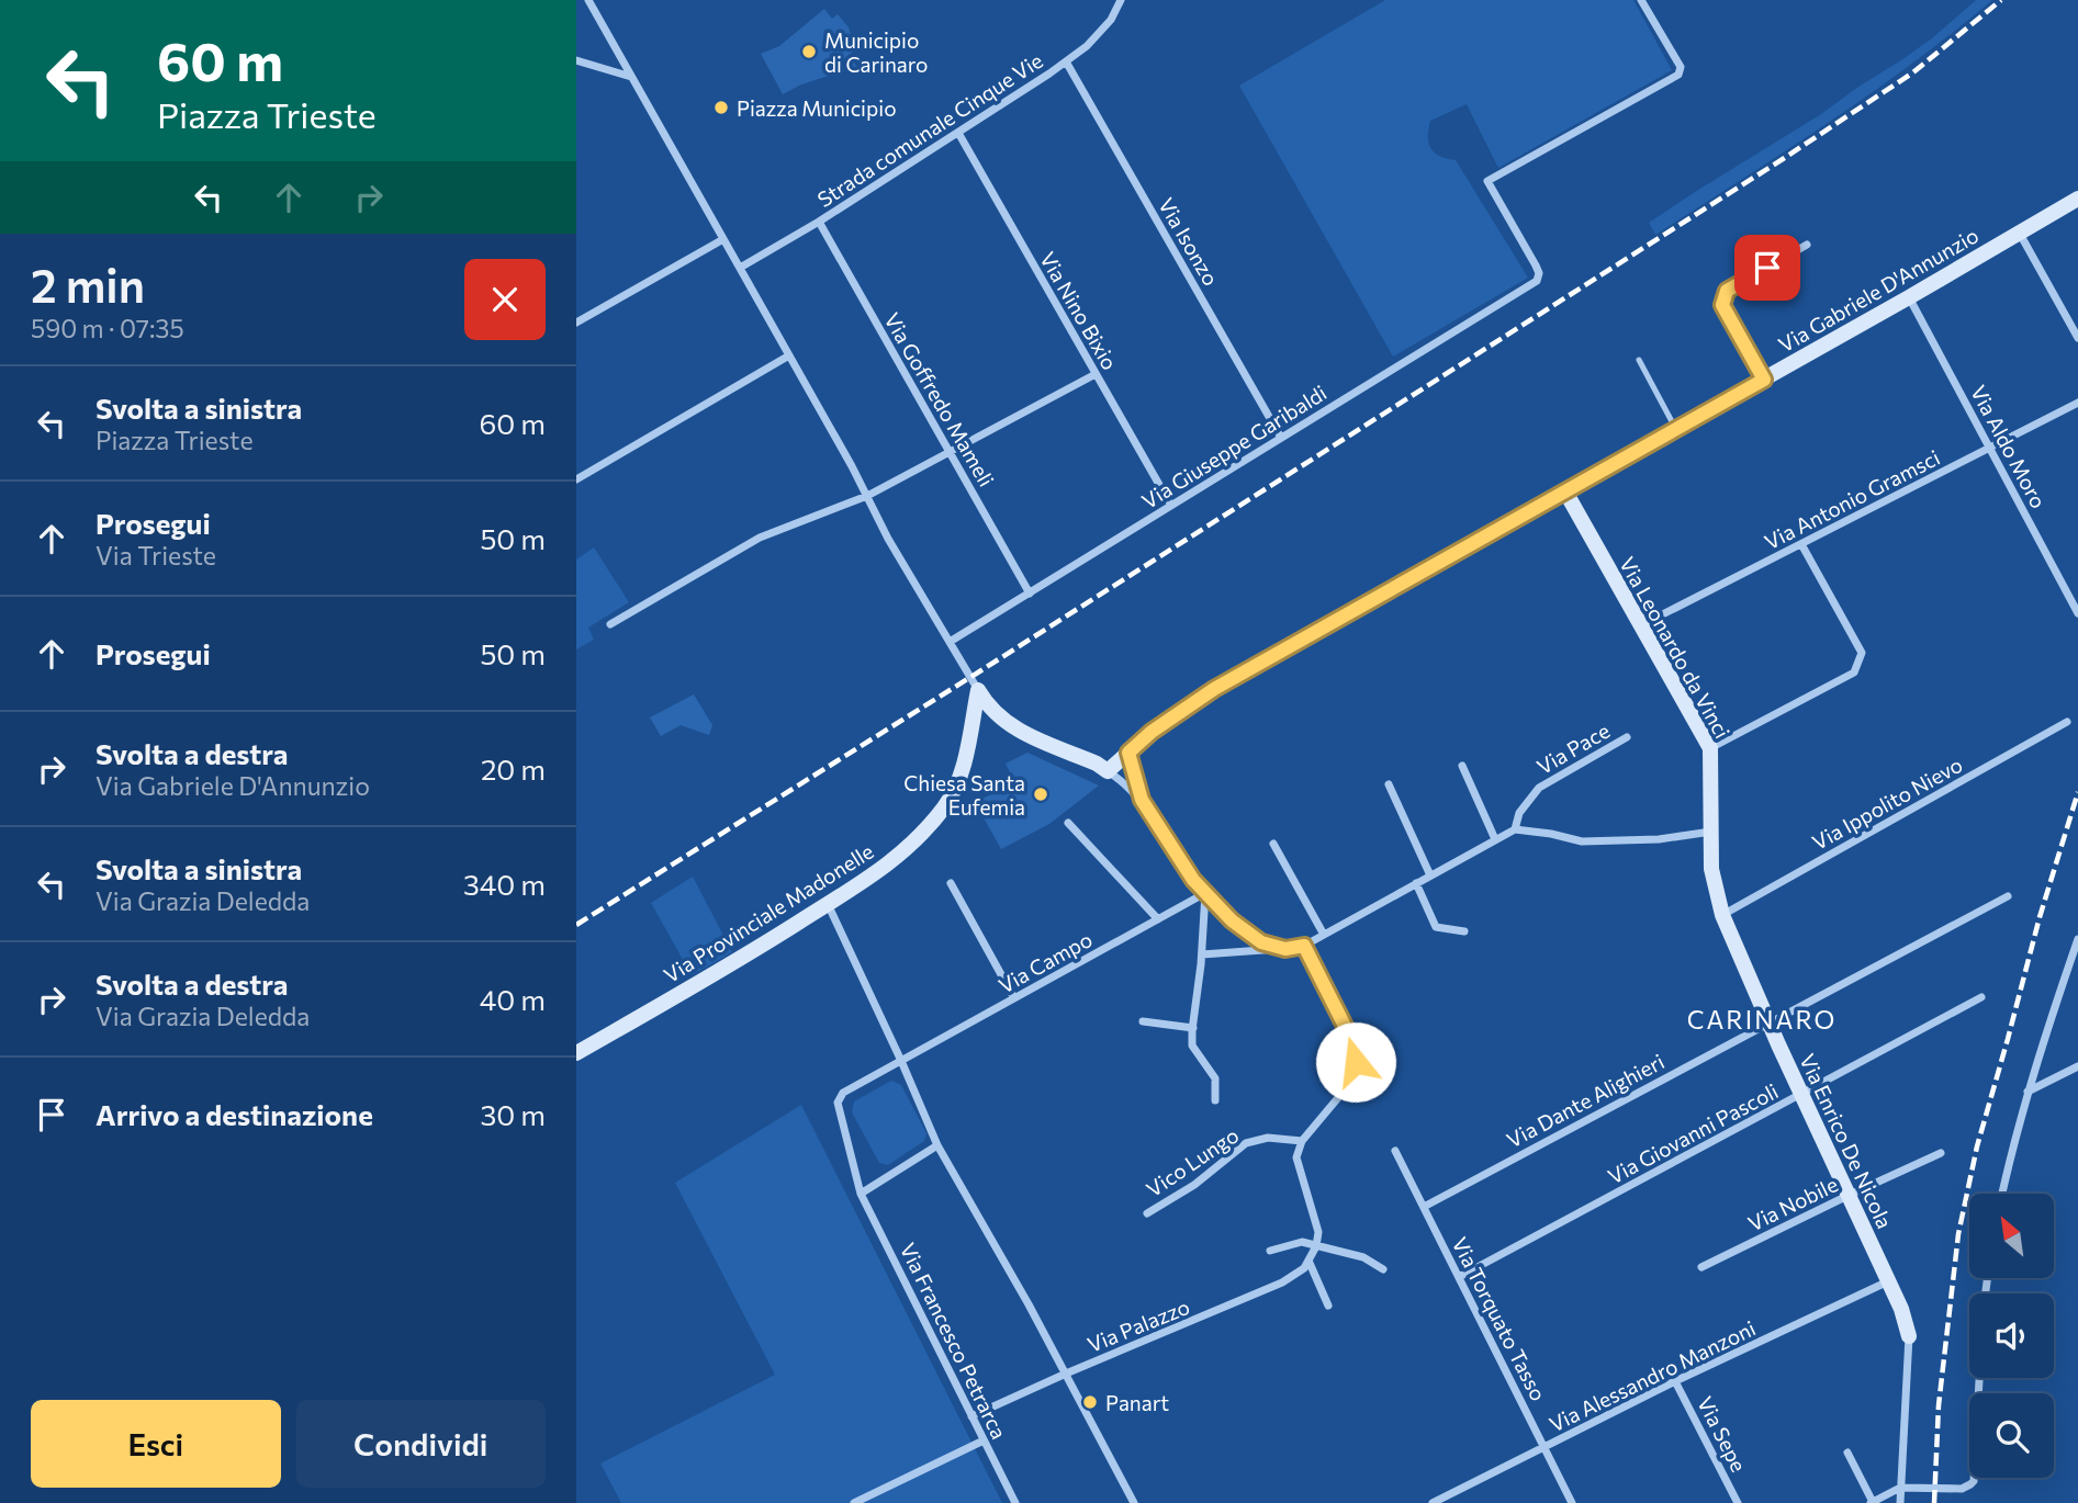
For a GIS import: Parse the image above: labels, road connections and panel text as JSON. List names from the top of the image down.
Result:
{
  "streets": {
    "street": [
      "Strada comunale Cinque Vie",
      "Via Isonzo",
      "Via Gabriele D'Annunzio",
      "Via Nino Bixio",
      "Via Goffredo Mameli",
      "Via Giuseppe Garibaldi",
      "Via Aldo Moro",
      "Via Antonio Gramsci",
      "Via Leonardo da Vinci",
      "Via Pace",
      "Via Ippolito Nievo",
      "Via Provinciale Madonelle",
      "Via Campo",
      "Via Dante Alighieri",
      "Via Giovanni Pascoli",
      "Via Enrico De Nicola",
      "Vico Lungo",
      "Via Nobile",
      "Via Torquato Tasso",
      "Via Palazzo",
      "Via Francesco Petrarca",
      "Via Alessandro Manzoni",
      "Via Sepe"
    ]
  },
  "crossings": [
    ["Strada comunale Cinque Vie", "Via Isonzo"],
    ["Strada comunale Cinque Vie", "Via Nino Bixio"],
    ["Strada comunale Cinque Vie", "Via Goffredo Mameli"],
    ["Via Isonzo", "Via Giuseppe Garibaldi"],
    ["Via Gabriele D'Annunzio", "Via Aldo Moro"],
    ["Via Gabriele D'Annunzio", "Via Leonardo da Vinci"],
    ["Via Nino Bixio", "Via Giuseppe Garibaldi"],
    ["Via Goffredo Mameli", "Via Giuseppe Garibaldi"],
    ["Via Aldo Moro", "Via Antonio Gramsci"],
    ["Via Antonio Gramsci", "Via Leonardo da Vinci"],
    ["Via Leonardo da Vinci", "Via Enrico De Nicola"],
    ["Via Ippolito Nievo", "Via Enrico De Nicola"],
    ["Via Campo", "Via Francesco Petrarca"],
    ["Via Dante Alighieri", "Via Enrico De Nicola"],
    ["Via Dante Alighieri", "Via Torquato Tasso"],
    ["Via Giovanni Pascoli", "Via Enrico De Nicola"],
    ["Via Giovanni Pascoli", "Via Torquato Tasso"],
    ["Via Enrico De Nicola", "Via Nobile"],
    ["Via Enrico De Nicola", "Via Alessandro Manzoni"],
    ["Via Torquato Tasso", "Via Alessandro Manzoni"],
    ["Via Palazzo", "Via Francesco Petrarca"],
    ["Via Alessandro Manzoni", "Via Sepe"]
  ],
  "districts": ["CARINARO"],
  "places": [
    "Municipio di Carinaro",
    "Piazza Municipio",
    "Chiesa Santa Eufemia",
    "Panart"
  ],
  "north": "top left",
  "page": {
    "turn": ["60 m", "Piazza Trieste"],
    "heading": ["2 min", "590 m · 07:35"],
    "list": [
      {
        "name": "Svolta a sinistra",
        "note": "Piazza Trieste",
        "value": "60 m"
      },
      {
        "name": "Prosegui",
        "note": "Via Trieste",
        "value": "50 m"
      },
      {
        "name": "Prosegui",
        "value": "50 m"
      },
      {
        "name": "Svolta a destra",
        "note": "Via Gabriele D'Annunzio",
        "value": "20 m"
      },
      {
        "name": "Svolta a sinistra",
        "note": "Via Grazia Deledda",
        "value": "340 m"
      },
      {
        "name": "Svolta a destra",
        "note": "Via Grazia Deledda",
        "value": "40 m"
      },
      {
        "name": "Arrivo a destinazione",
        "value": "30 m"
      }
    ],
    "buttons": ["Esci", "Condividi"]
  }
}
